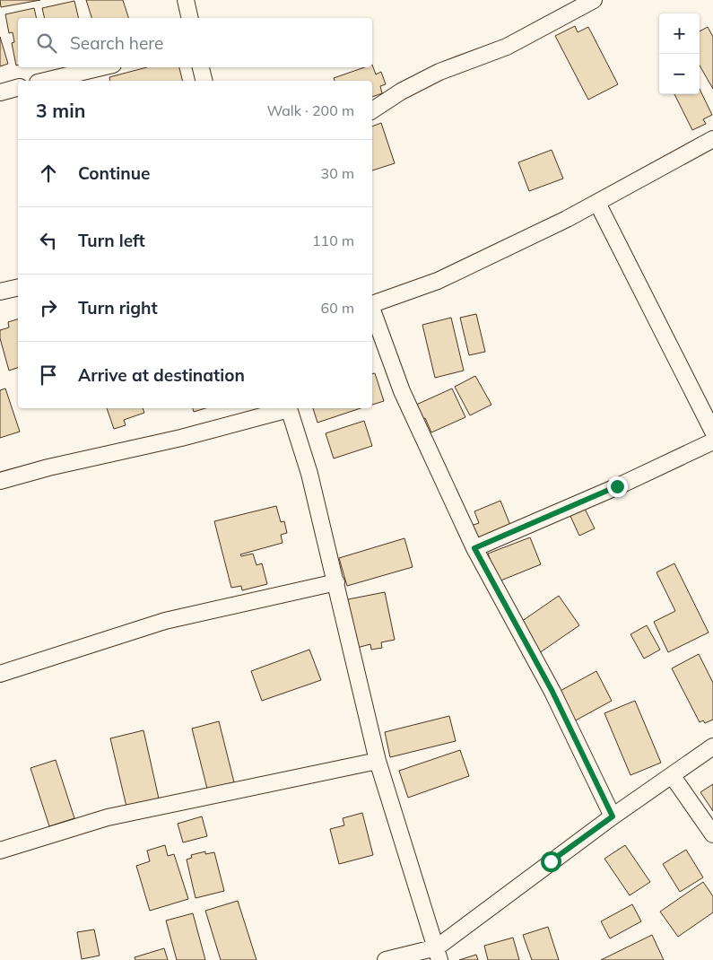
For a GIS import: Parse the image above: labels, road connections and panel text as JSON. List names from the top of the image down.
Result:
{
  "page": {
    "map_buttons": ["+", "−"],
    "search": "Search here",
    "heading": ["3 min", "Walk · 200 m"],
    "list": [
      ["Continue", "30 m"],
      ["Turn left", "110 m"],
      ["Turn right", "60 m"],
      "Arrive at destination"
    ]
  }
}
